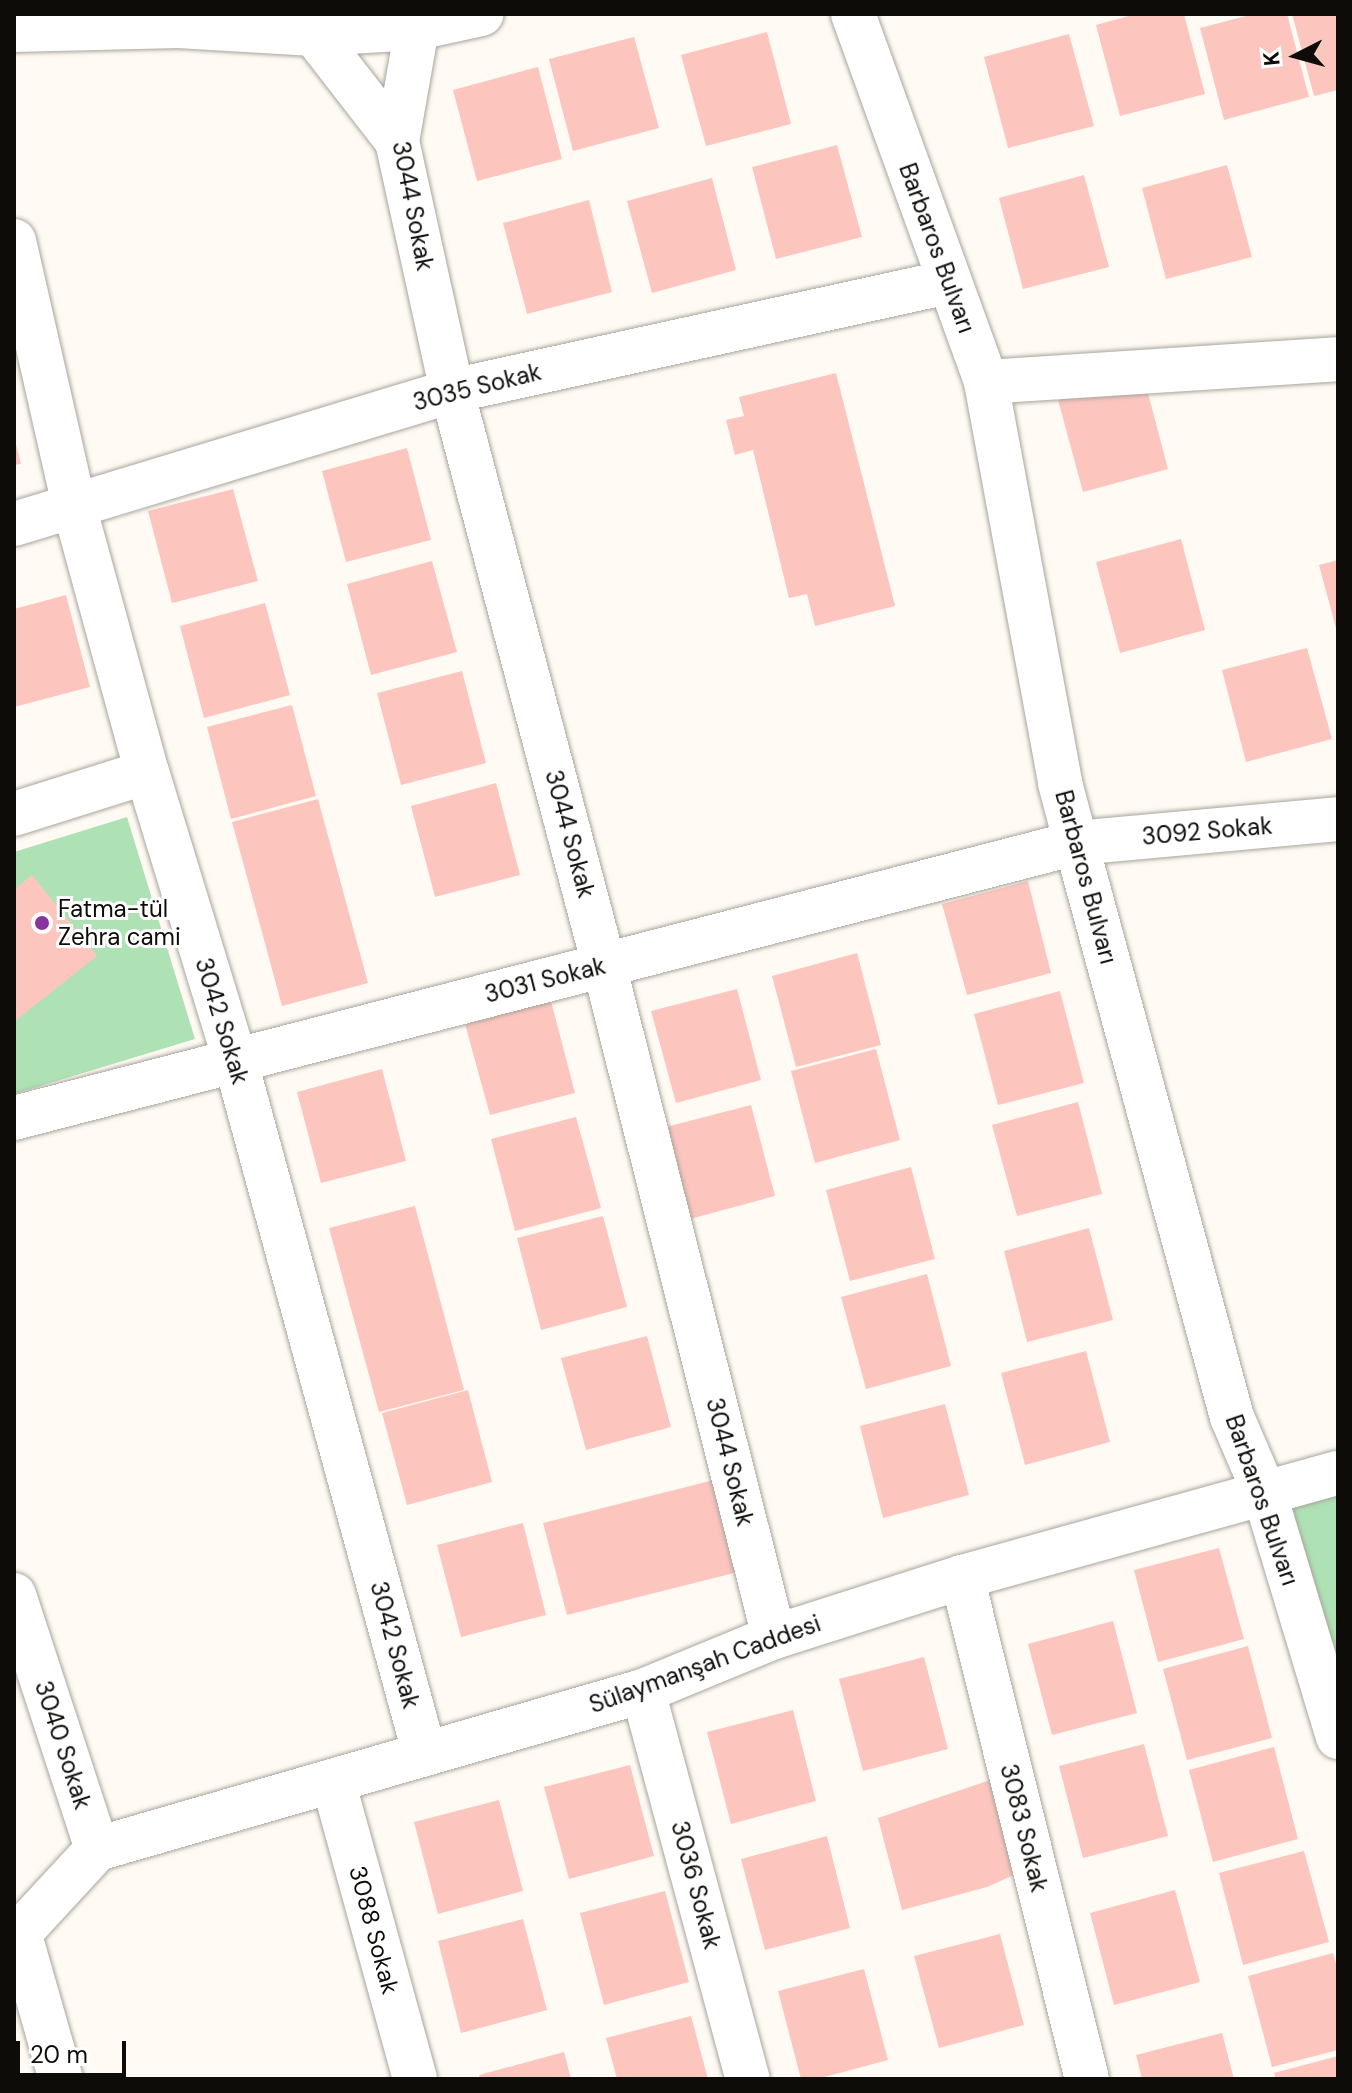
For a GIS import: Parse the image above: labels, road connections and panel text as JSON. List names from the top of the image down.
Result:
{
  "streets": {
    "street": [
      "3044 Sokak",
      "Barbaros Bulvarı",
      "3035 Sokak",
      "3092 Sokak",
      "3031 Sokak",
      "3042 Sokak",
      "Sülaymanşah Caddesi",
      "3040 Sokak",
      "3083 Sokak",
      "3036 Sokak",
      "3088 Sokak"
    ]
  },
  "crossings": [
    ["3044 Sokak", "3035 Sokak"],
    ["3044 Sokak", "3031 Sokak"],
    ["3044 Sokak", "Sülaymanşah Caddesi"],
    ["Barbaros Bulvarı", "3035 Sokak"],
    ["Barbaros Bulvarı", "3092 Sokak"],
    ["Barbaros Bulvarı", "3031 Sokak"],
    ["Barbaros Bulvarı", "Sülaymanşah Caddesi"],
    ["3035 Sokak", "3042 Sokak"],
    ["3092 Sokak", "3031 Sokak"],
    ["3031 Sokak", "3042 Sokak"],
    ["3042 Sokak", "Sülaymanşah Caddesi"],
    ["Sülaymanşah Caddesi", "3040 Sokak"],
    ["Sülaymanşah Caddesi", "3083 Sokak"],
    ["Sülaymanşah Caddesi", "3036 Sokak"],
    ["Sülaymanşah Caddesi", "3088 Sokak"]
  ],
  "places": ["Fatma-tül Zehra cami"],
  "scale_bar": "20 m",
  "north": "left"
}
